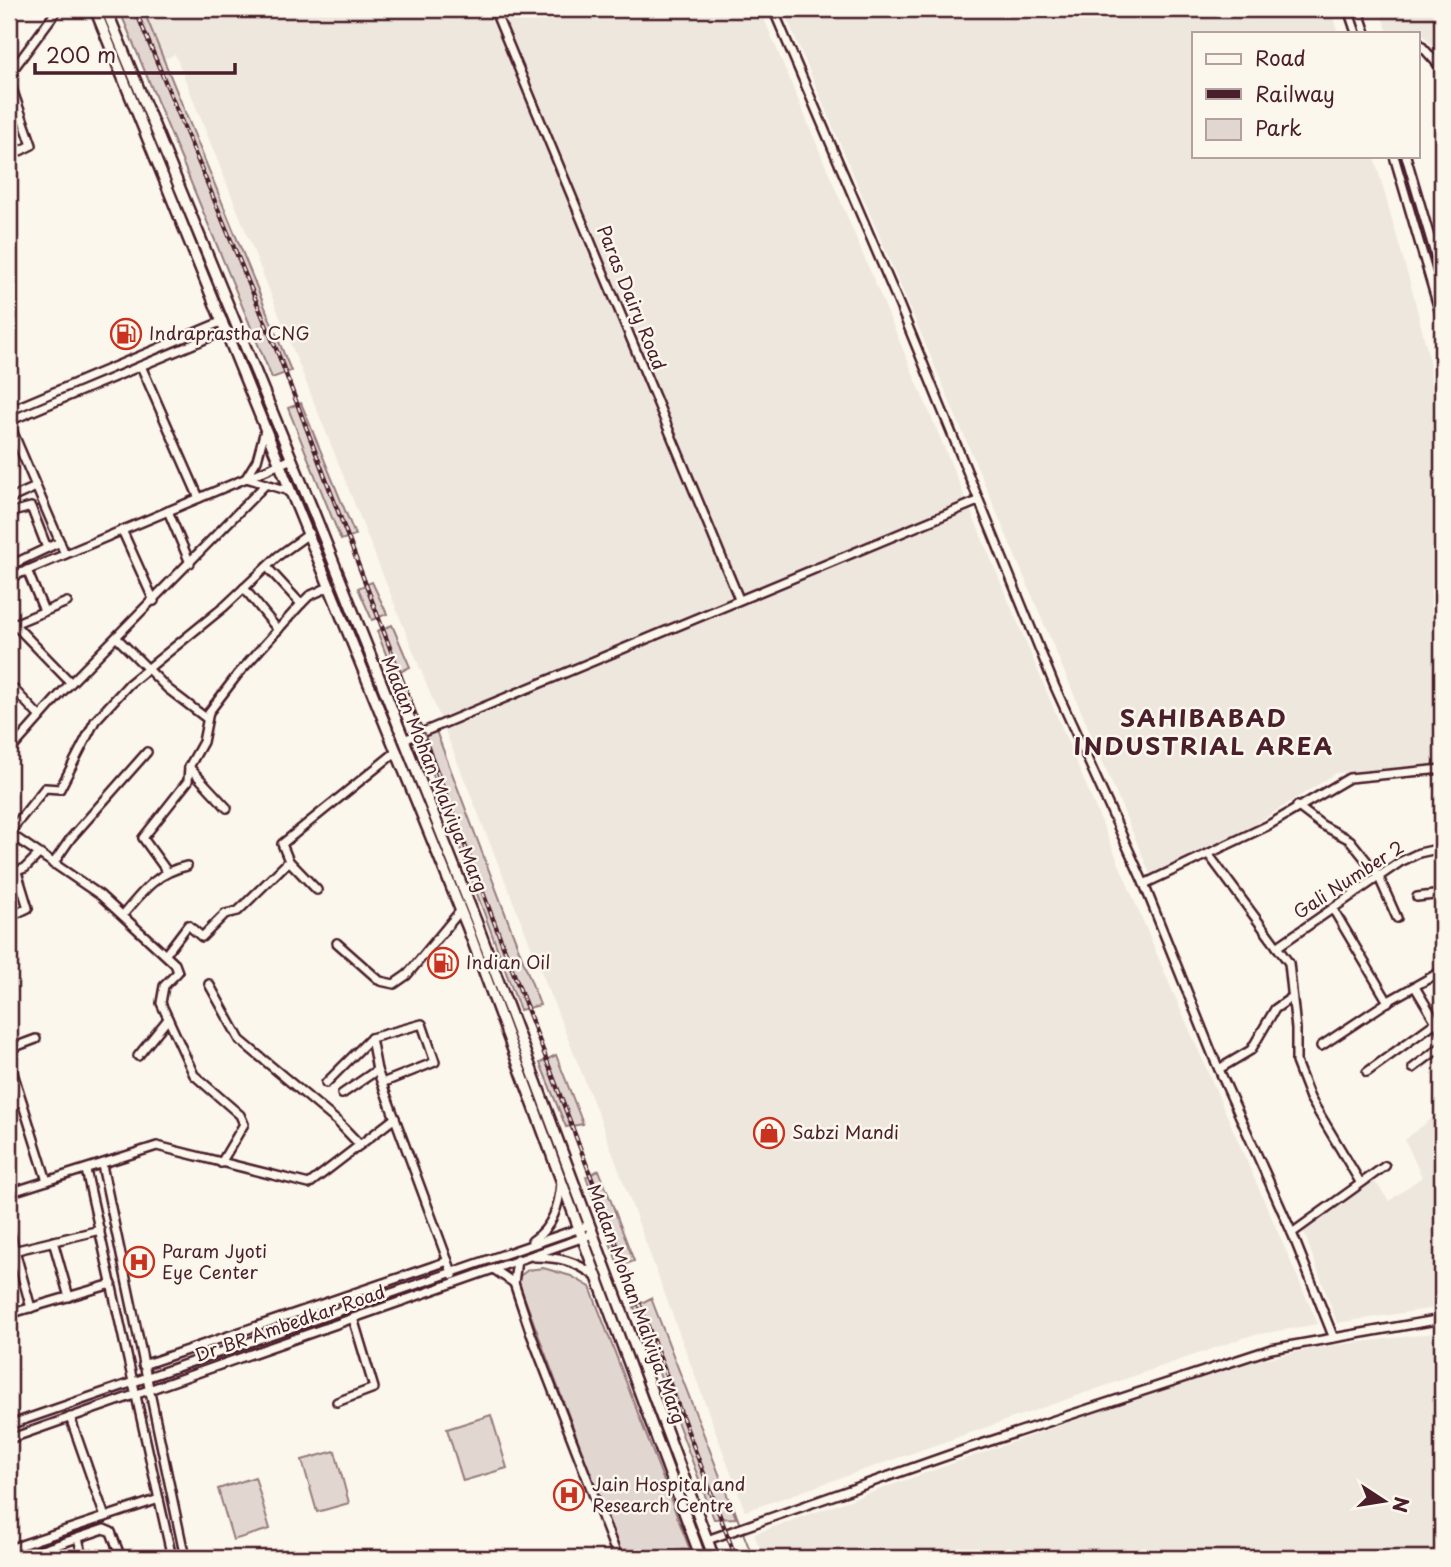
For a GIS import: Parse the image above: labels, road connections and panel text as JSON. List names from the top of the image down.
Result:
{
  "streets": {
    "main road": ["Madan Mohan Malviya Marg"],
    "street": ["Paras Dairy Road", "Gali Number 2", "Dr BR Ambedkar Road"]
  },
  "crossings": [
    ["Madan Mohan Malviya Marg", "Dr BR Ambedkar Road"]
  ],
  "districts": ["SAHIBABAD INDUSTRIAL AREA"],
  "places": {
    "fuel station": ["Indraprastha CNG", "Indian Oil"],
    "shop": ["Sabzi Mandi"],
    "hospital": ["Param Jyoti Eye Center", "Jain Hospital and Research Centre"]
  },
  "legend": ["Road", "Railway", "Park"],
  "scale_bar": "200 m",
  "north": "right"
}
